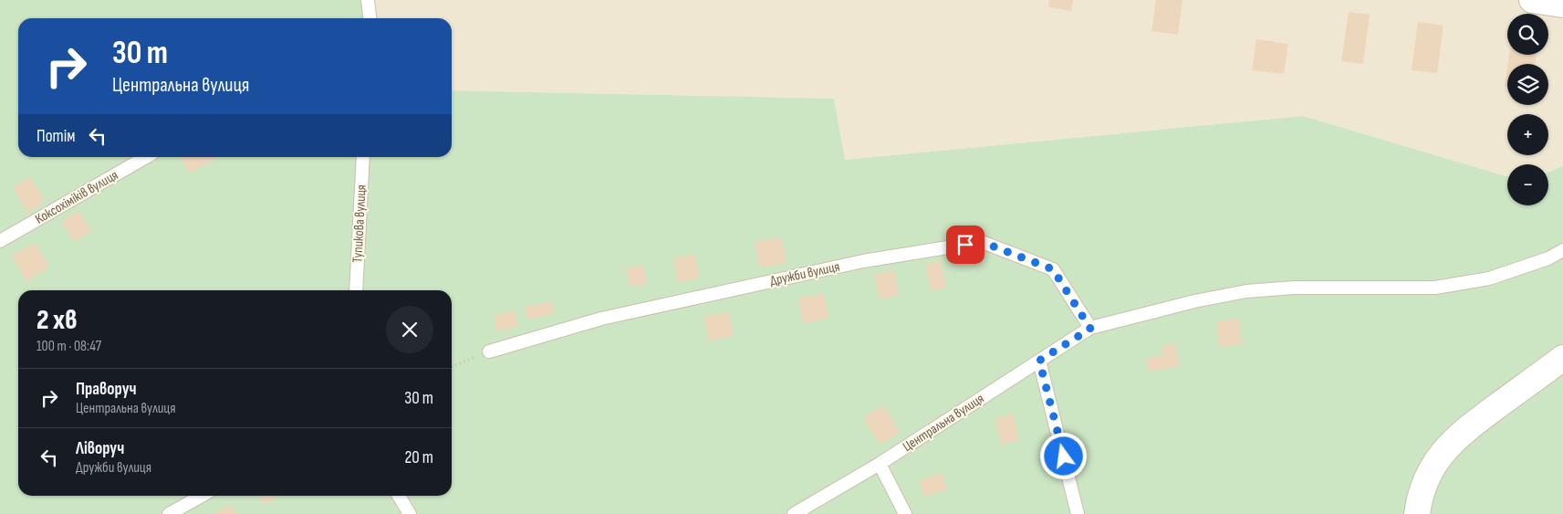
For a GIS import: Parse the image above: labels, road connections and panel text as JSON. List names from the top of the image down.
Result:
{
  "streets": {
    "lane": [
      "Коксохіміків вулиця",
      "Тупикова вулиця",
      "Дружби вулиця",
      "Центральна вулиця"
    ]
  },
  "crossings": [
    ["Дружби вулиця", "Центральна вулиця"]
  ],
  "page": {
    "map_buttons": ["+", "−"],
    "turn": ["30 m", "Центральна вулиця"],
    "then": "Потім",
    "heading": ["2 хв", "100 m · 08:47"],
    "list": [
      {
        "name": "Праворуч",
        "note": "Центральна вулиця",
        "value": "30 m"
      },
      {
        "name": "Ліворуч",
        "note": "Дружби вулиця",
        "value": "20 m"
      }
    ]
  }
}
